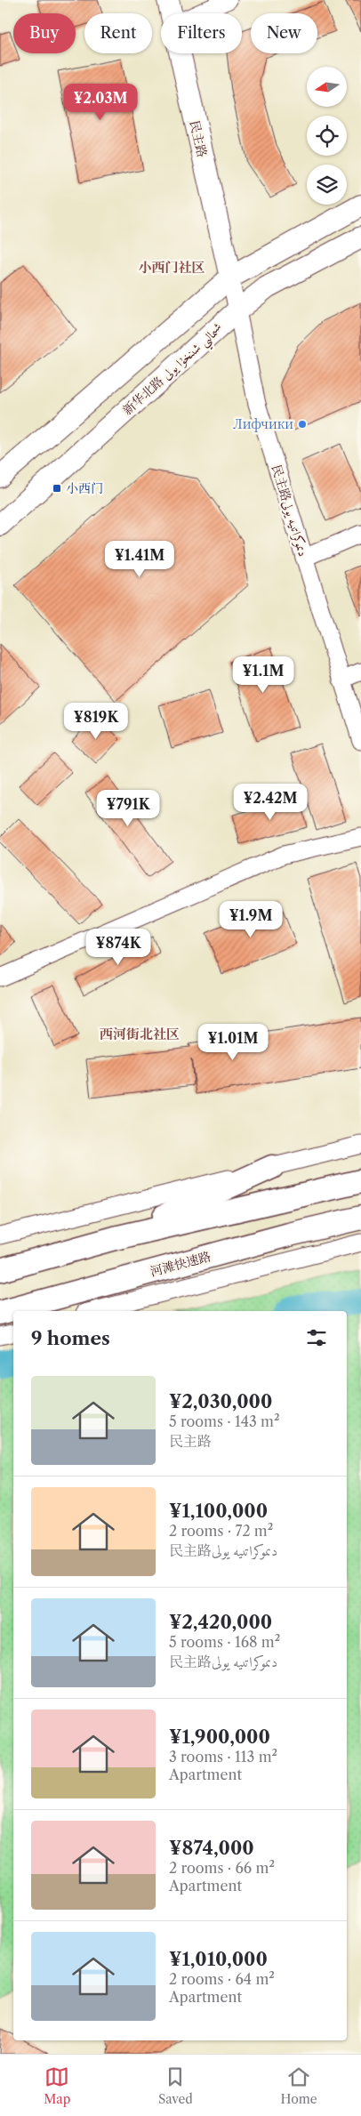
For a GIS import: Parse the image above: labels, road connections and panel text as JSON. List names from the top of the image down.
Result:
{
  "streets": {
    "highway": ["河滩快速路"],
    "main road": ["民主路", "新华北路 شىمالىي شىنخۇا يولى"],
    "street": ["民主路دىموكراتىيە يولى"]
  },
  "crossings": [
    ["民主路", "民主路دىموكراتىيە يولى"],
    ["新华北路 شىمالىي شىنخۇا يولى", "民主路دىموكراتىيە يولى"]
  ],
  "districts": ["小西门社区", "西河街北社区"],
  "places": {
    "other": ["Лифчики"],
    "transit": ["小西门"]
  },
  "north": "left",
  "page": {
    "chip": [
      "Buy",
      "Rent",
      "Filters",
      "New"
    ],
    "price": [
      "¥2.03M",
      "¥1.41M",
      "¥1.1M",
      "¥819K",
      "¥2.42M",
      "¥791K",
      "¥1.9M",
      "¥874K",
      "¥1.01M"
    ],
    "heading": "9 homes",
    "list": [
      {
        "name": "¥2,030,000",
        "note": "5 rooms · 143 m² · 民主路"
      },
      {
        "name": "¥1,100,000",
        "note": "2 rooms · 72 m² · 民主路دىموكراتىيە يولى"
      },
      {
        "name": "¥2,420,000",
        "note": "5 rooms · 168 m² · 民主路دىموكراتىيە يولى"
      },
      {
        "name": "¥1,900,000",
        "note": "3 rooms · 113 m² · Apartment"
      },
      {
        "name": "¥874,000",
        "note": "2 rooms · 66 m² · Apartment"
      },
      {
        "name": "¥1,010,000",
        "note": "2 rooms · 64 m² · Apartment"
      }
    ],
    "tabs": ["Map", "Saved", "Home"]
  }
}
